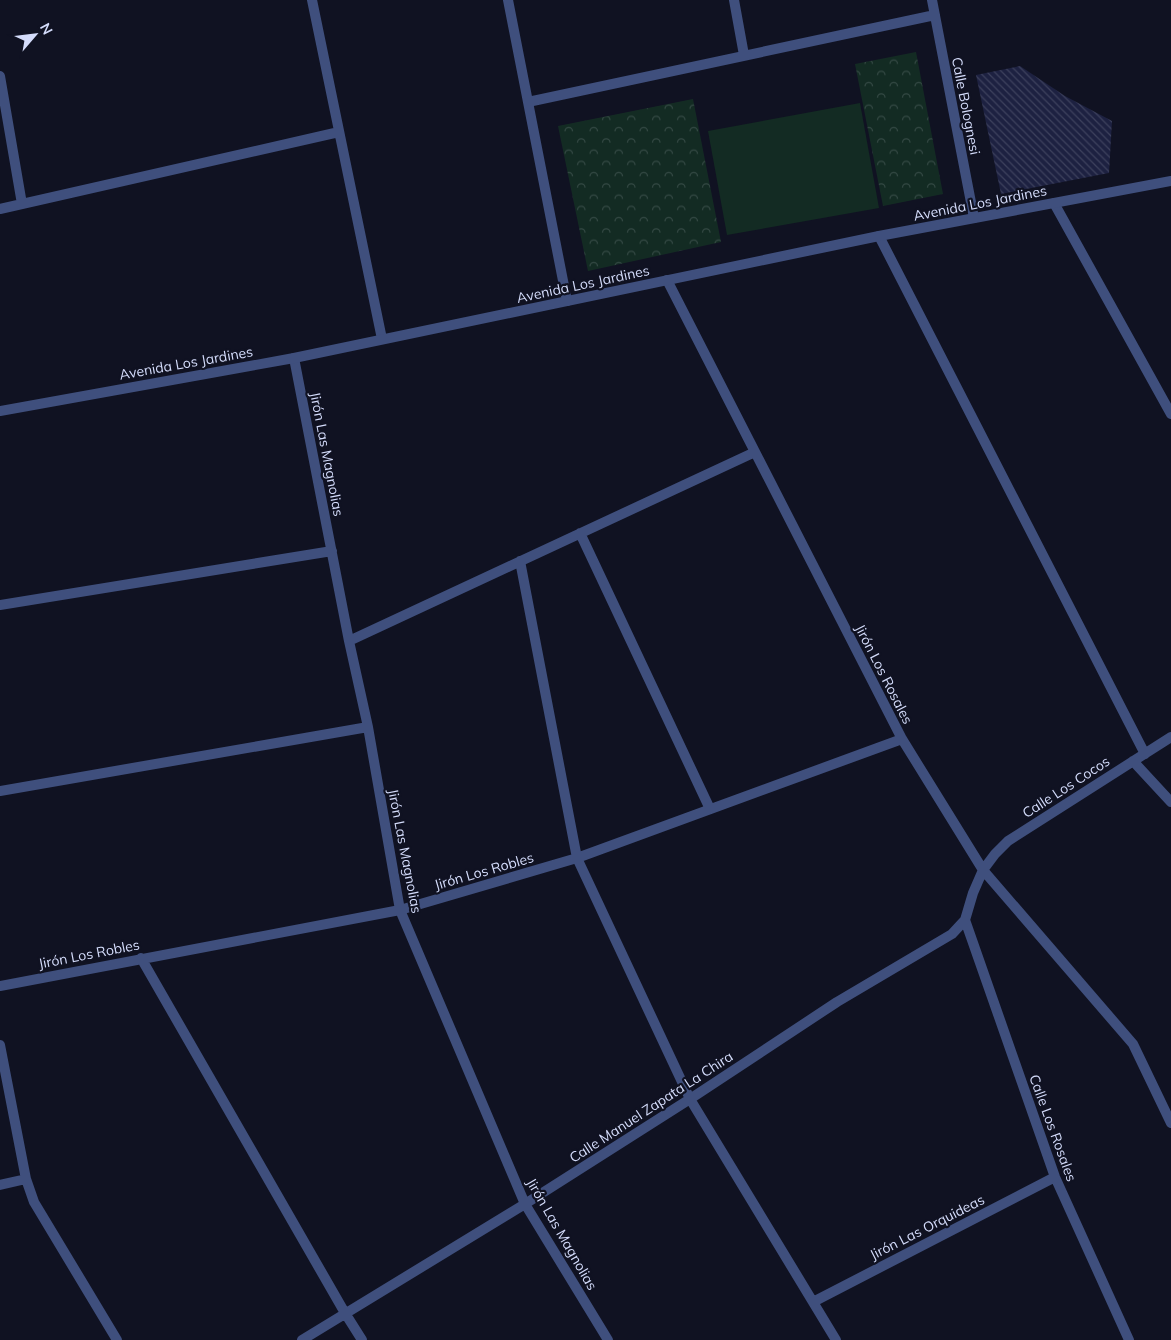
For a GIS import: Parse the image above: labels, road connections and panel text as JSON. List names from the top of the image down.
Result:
{
  "streets": {
    "street": [
      "Calle Bolognesi",
      "Avenida Los Jardines",
      "Jirón Las Magnolias",
      "Jirón Los Rosales",
      "Calle Los Cocos",
      "Jirón Los Robles",
      "Calle Manuel Zapata La Chira",
      "Calle Los Rosales",
      "Jirón Las Orquideas"
    ]
  },
  "crossings": [
    ["Calle Bolognesi", "Avenida Los Jardines"],
    ["Avenida Los Jardines", "Jirón Las Magnolias"],
    ["Avenida Los Jardines", "Jirón Los Rosales"],
    ["Jirón Las Magnolias", "Jirón Los Robles"],
    ["Jirón Las Magnolias", "Calle Manuel Zapata La Chira"],
    ["Jirón Los Rosales", "Calle Los Cocos"],
    ["Jirón Los Rosales", "Jirón Los Robles"],
    ["Calle Manuel Zapata La Chira", "Calle Los Rosales"],
    ["Calle Los Rosales", "Jirón Las Orquideas"]
  ],
  "north": "top right"
}
